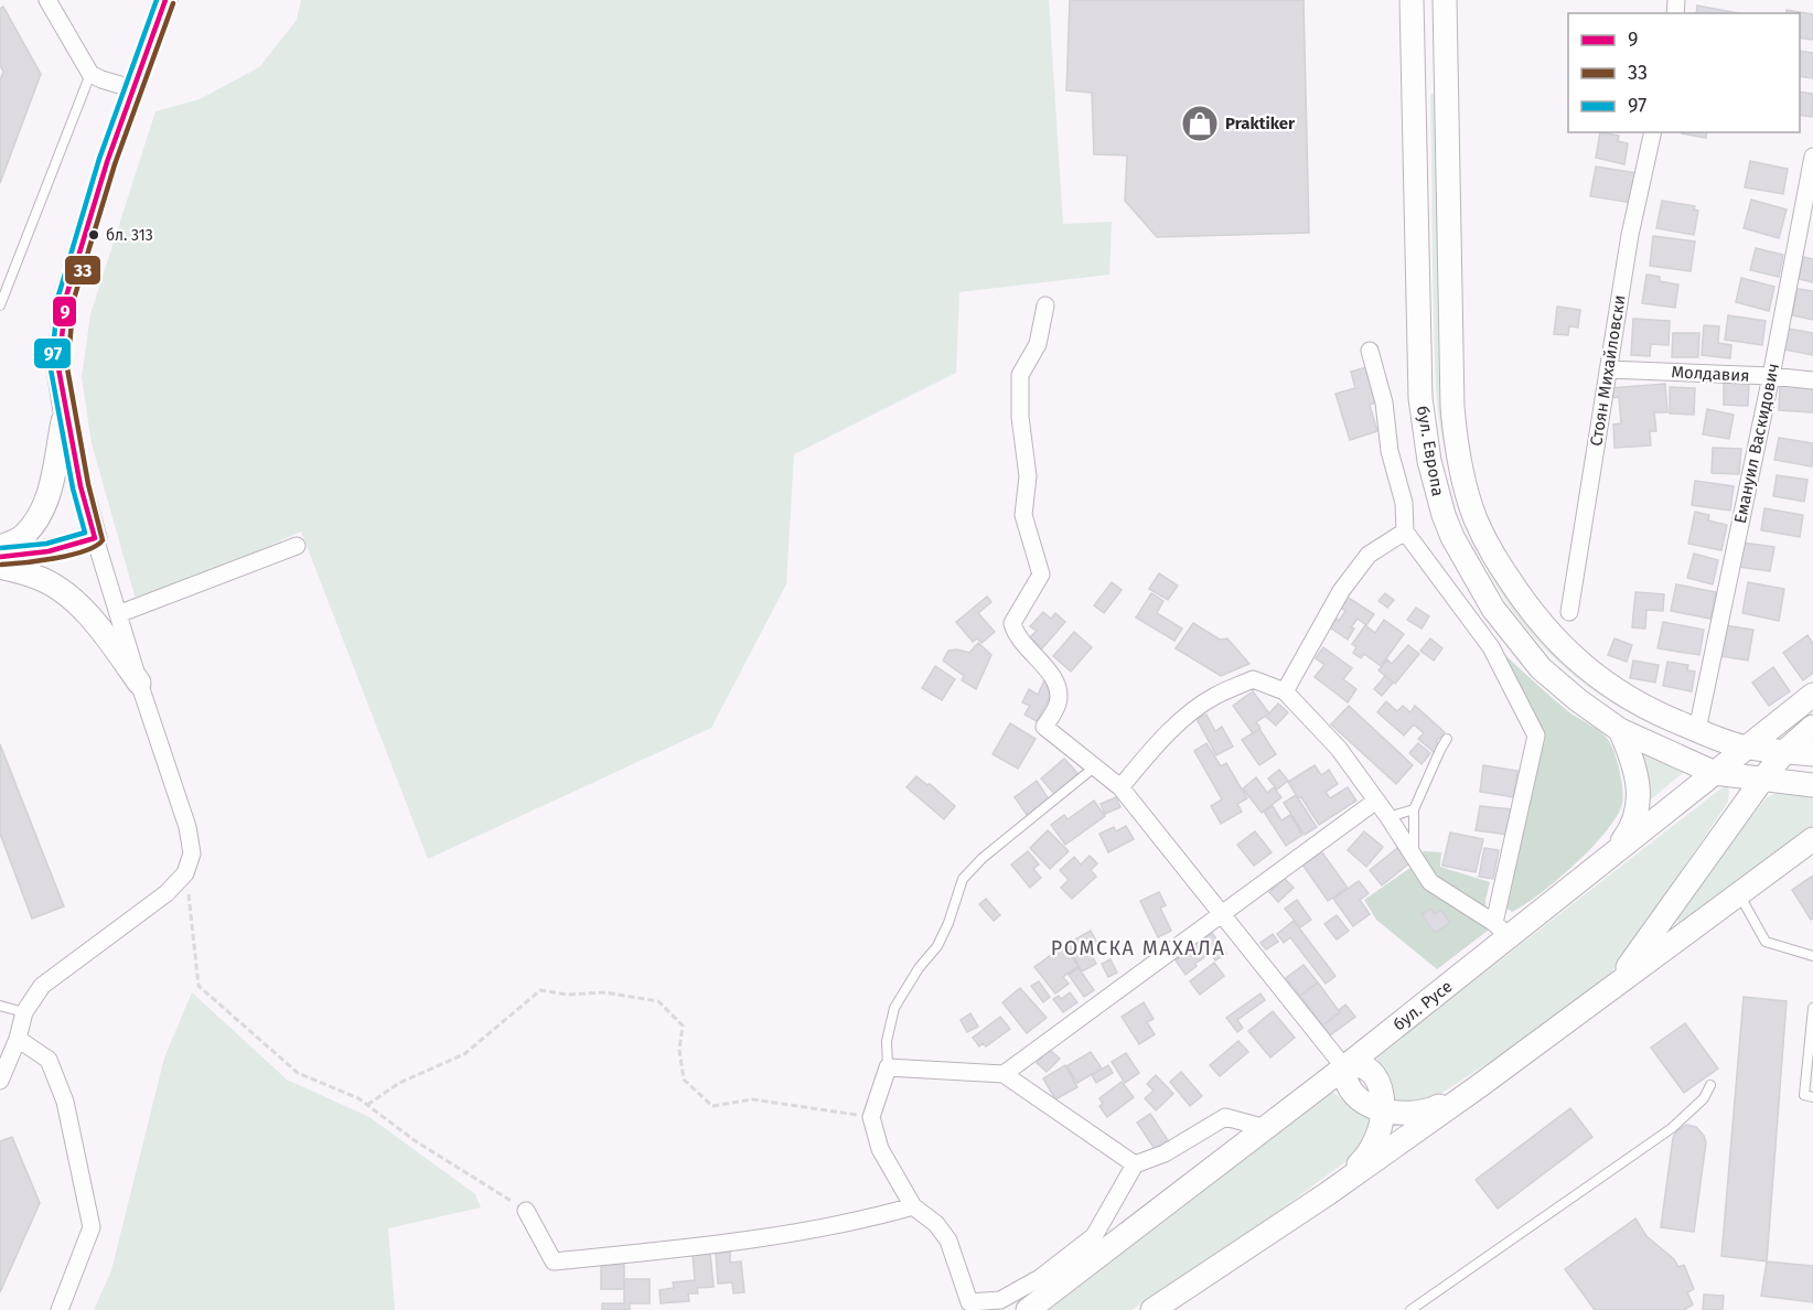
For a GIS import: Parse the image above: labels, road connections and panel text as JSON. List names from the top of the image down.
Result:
{
  "streets": {
    "street": [
      "Стоян Михайловски",
      "Молдавия",
      "Емануил Васкидович",
      "бул. Европа",
      "бул. Русе"
    ]
  },
  "crossings": [
    ["Стоян Михайловски", "Молдавия"],
    ["Молдавия", "Емануил Васкидович"],
    ["Емануил Васкидович", "бул. Европа"],
    ["бул. Европа", "бул. Русе"]
  ],
  "districts": ["РОМСКА МАХАЛА"],
  "places": {
    "shop": ["Praktiker"],
    "other": ["бл. 313"]
  },
  "lines": ["transit line 9", "transit line 97", "transit line 33"],
  "legend": ["9", "33", "97"]
}
